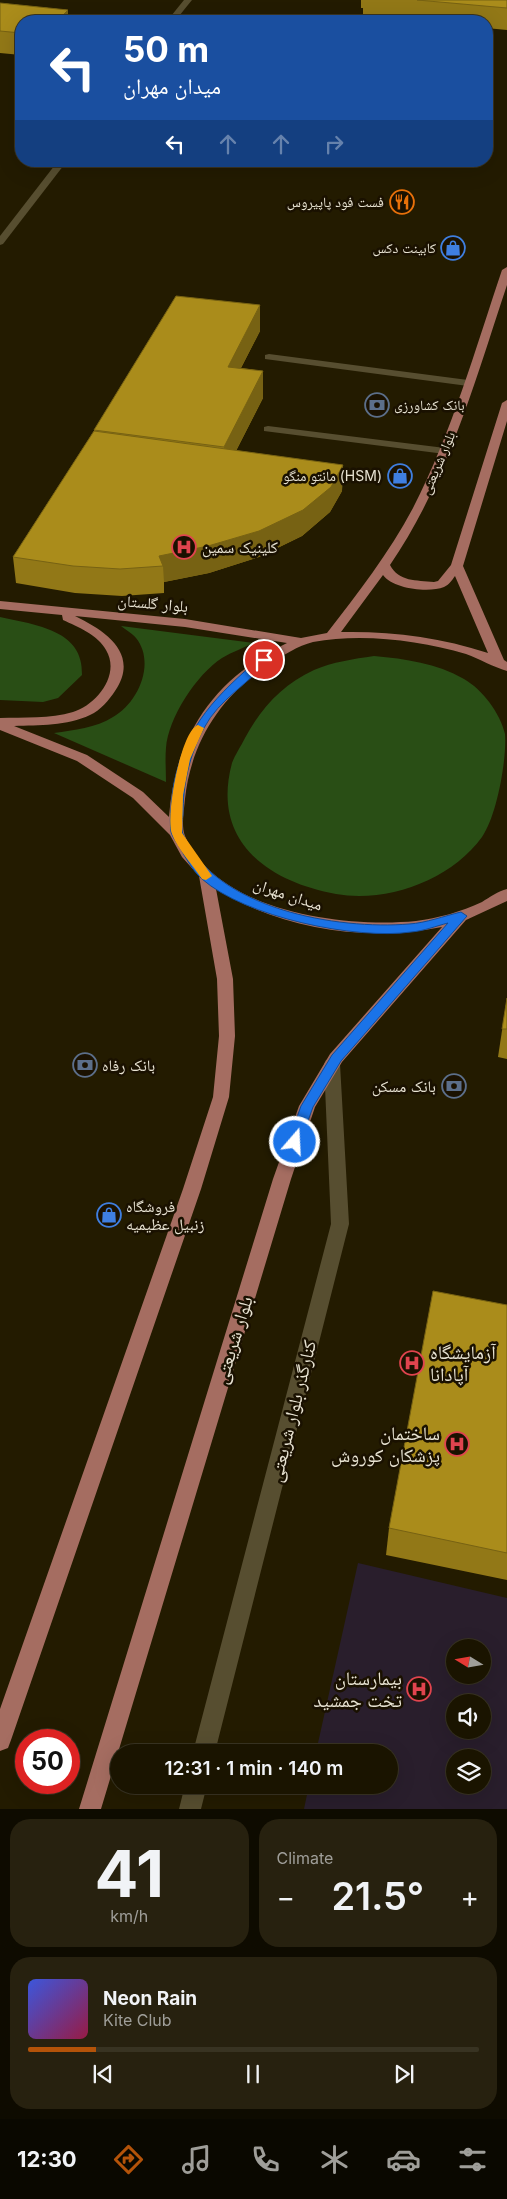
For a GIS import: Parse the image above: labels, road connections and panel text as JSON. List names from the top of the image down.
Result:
{
  "streets": {
    "main road": ["بلوار شریعتی", "بلوار گلستان", "میدان مهران"],
    "street": ["کنارگذر بلوار شریعتی"]
  },
  "crossings": [
    ["بلوار شریعتی", "میدان مهران"],
    ["بلوار شریعتی", "کنارگذر بلوار شریعتی"]
  ],
  "places": {
    "restaurant": ["فست فود پاپیروس"],
    "shop": ["کابینت دکس", "مانتو منگو (HSM)", "فروشگاه زنبیل عظیمیه"],
    "bank": ["بانک کشاورزی", "بانک رفاه", "بانک مسکن"],
    "hospital": [
      "کلینیک سمین",
      "آزمایشگاه آپادانا",
      "ساختمان پزشکان کوروش",
      "بیمارستان تخت جمشید"
    ]
  },
  "north": "left",
  "page": {
    "turn": ["50 m", "میدان مهران"],
    "limit": "50",
    "trip": "12:31 · 1 min · 140 m",
    "tile": [
      ["41", "km/h"],
      "Climate"
    ],
    "heat": ["−", "21.5°", "+"],
    "song": ["Neon Rain", "Kite Club"],
    "tabs": "12:30"
  }
}
